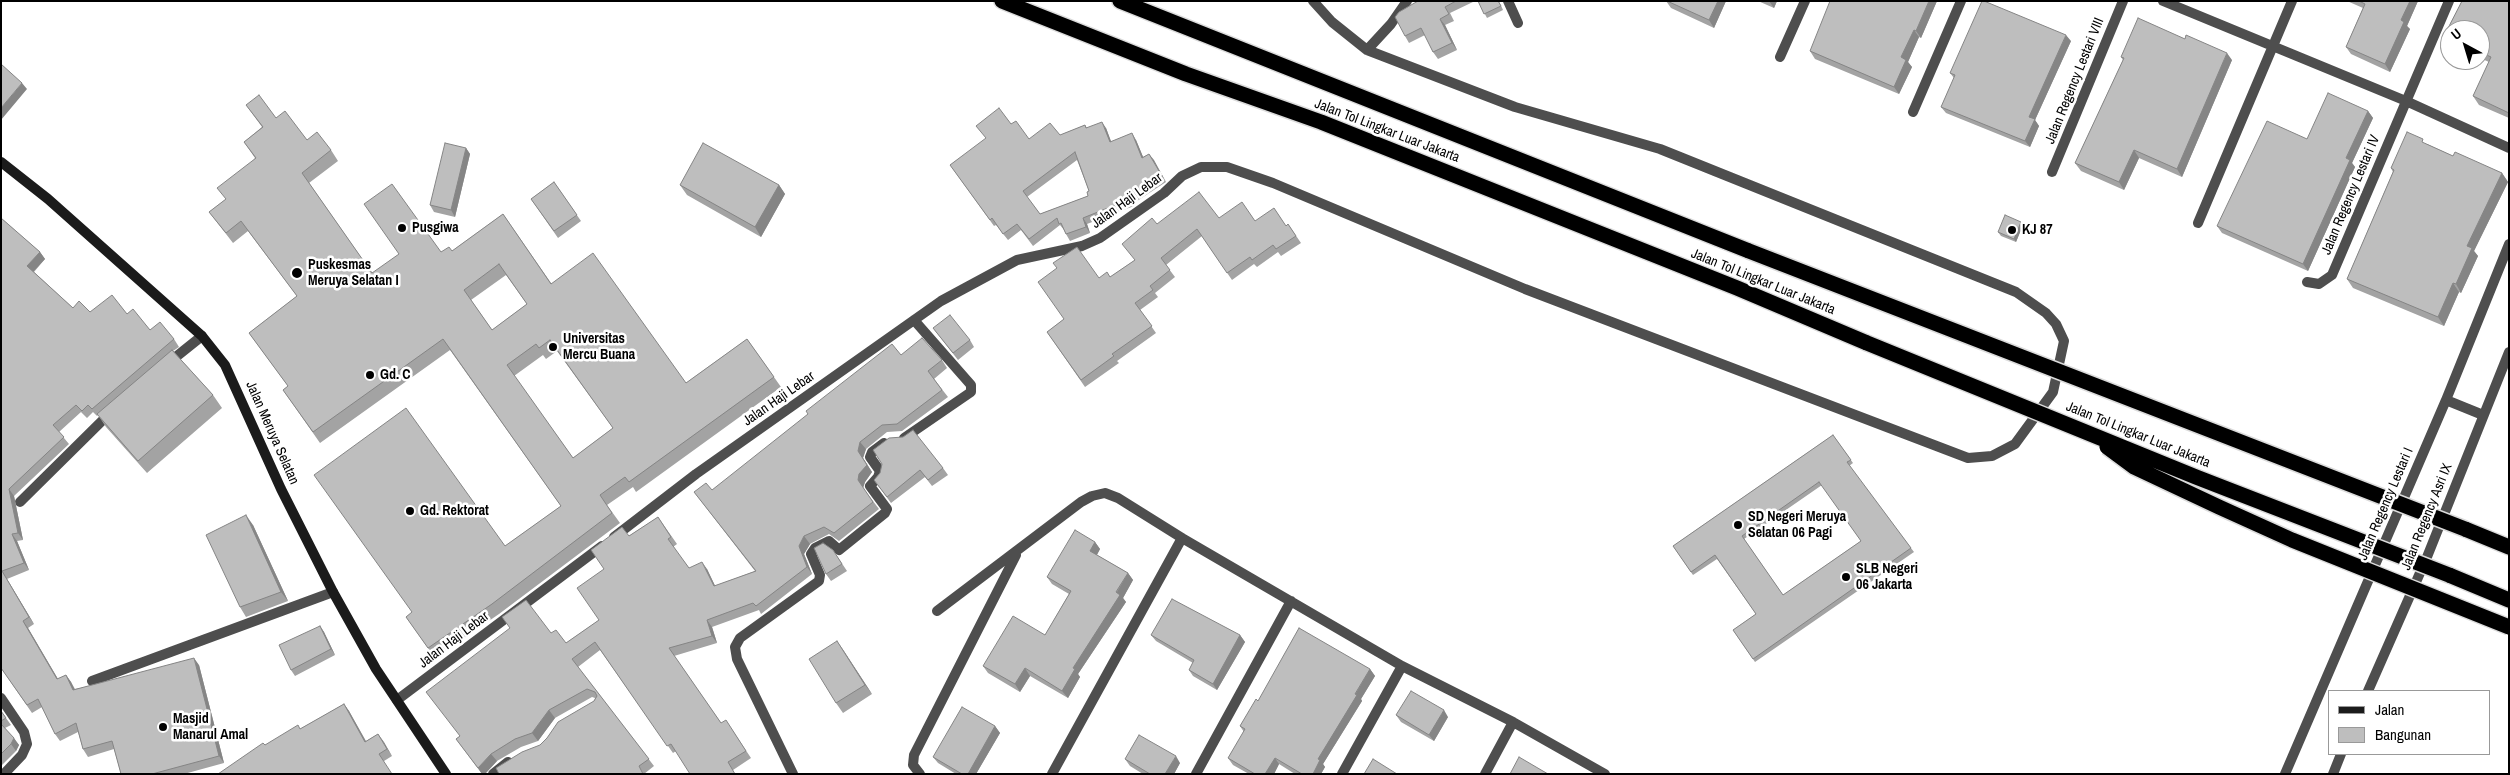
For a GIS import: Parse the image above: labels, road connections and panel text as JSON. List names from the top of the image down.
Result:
{
  "streets": {
    "highway": ["Jalan Tol Lingkar Luar Jakarta"],
    "main road": ["Jalan Meruya Selatan"],
    "street": [
      "Jalan Regency Lestari VIII",
      "Jalan Regency Lestari IV",
      "Jalan Haji Lebar",
      "Jalan Regency Lestari I",
      "Jalan Regency Asri IX"
    ]
  },
  "crossings": [
    ["Jalan Haji Lebar", "Jalan Meruya Selatan"]
  ],
  "places": [
    "Pusgiwa",
    "KJ 87",
    "Puskesmas Meruya Selatan I",
    "Universitas Mercu Buana",
    "Gd. C",
    "Gd. Rektorat",
    "SD Negeri Meruya Selatan 06 Pagi",
    "SLB Negeri 06 Jakarta",
    "Masjid Manarul Amal"
  ],
  "legend": ["Jalan", "Bangunan"],
  "north": "top left"
}
